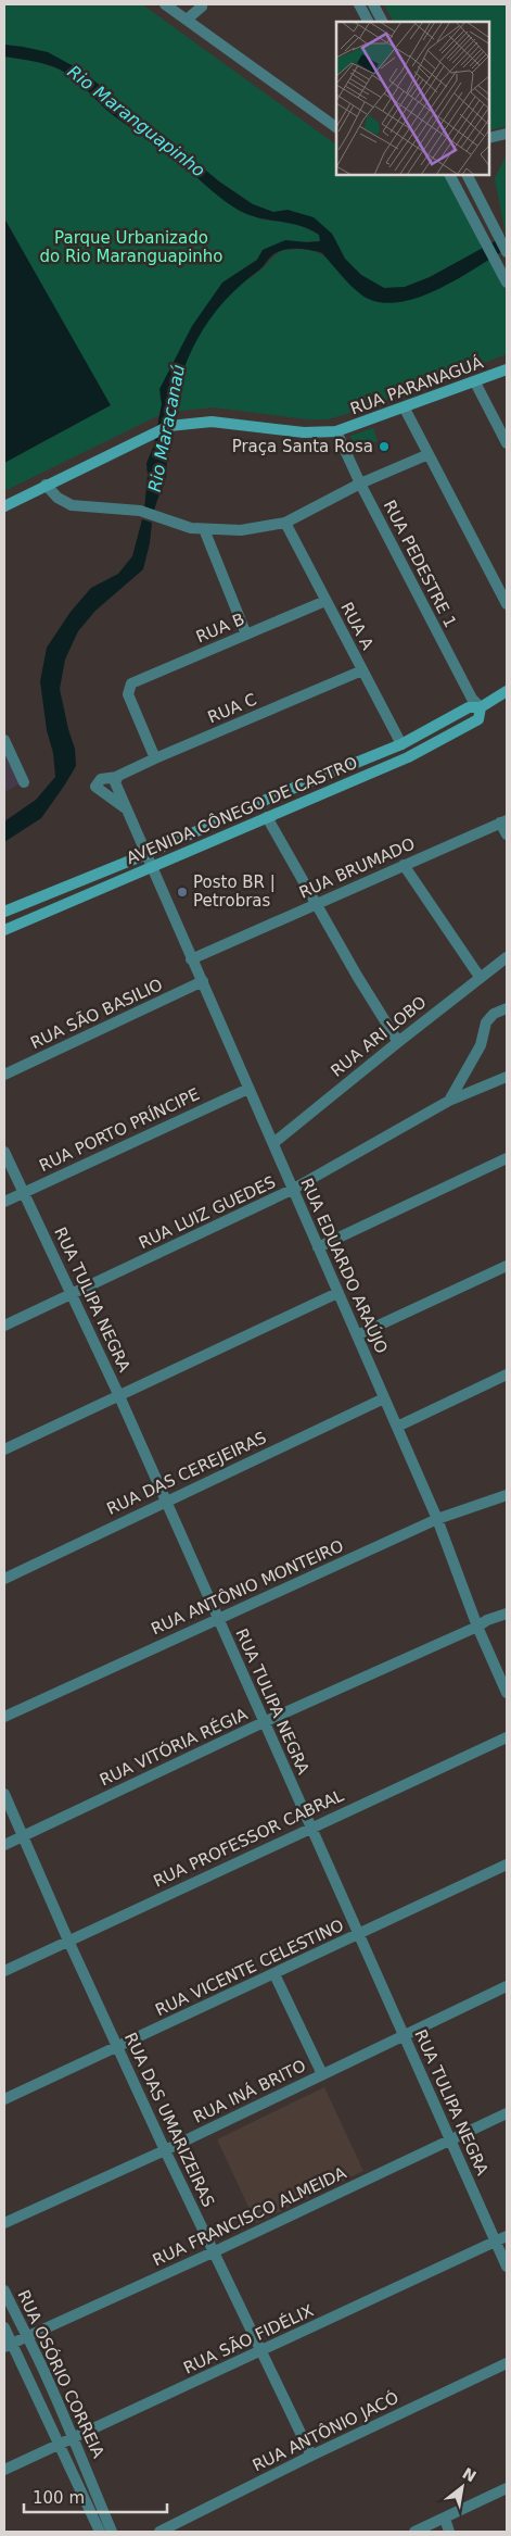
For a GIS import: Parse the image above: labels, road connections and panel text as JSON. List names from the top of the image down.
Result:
{
  "streets": {
    "main road": ["RUA PARANAGUÁ", "AVENIDA CÔNEGO DE CASTRO"],
    "street": [
      "RUA PEDESTRE 1",
      "RUA A",
      "RUA B",
      "RUA C",
      "RUA BRUMADO",
      "RUA SÃO BASILIO",
      "RUA ARI LOBO",
      "RUA PORTO PRÍNCIPE",
      "RUA LUIZ GUEDES",
      "RUA EDUARDO ARAÚJO",
      "RUA TULIPA NEGRA",
      "RUA DAS CEREJEIRAS",
      "RUA ANTÔNIO MONTEIRO",
      "RUA VITÓRIA RÉGIA",
      "RUA PROFESSOR CABRAL",
      "RUA VICENTE CELESTINO",
      "RUA INÁ BRITO",
      "RUA DAS UMARIZEIRAS",
      "RUA FRANCISCO ALMEIDA",
      "RUA SÃO FIDÉLIX",
      "RUA OSÓRIO CORREIA",
      "RUA ANTÔNIO JACÓ"
    ]
  },
  "crossings": [
    ["RUA PARANAGUÁ", "RUA PEDESTRE 1"],
    ["RUA PEDESTRE 1", "AVENIDA CÔNEGO DE CASTRO"],
    ["RUA A", "RUA B"],
    ["RUA A", "RUA C"],
    ["RUA A", "AVENIDA CÔNEGO DE CASTRO"],
    ["RUA B", "RUA C"],
    ["RUA C", "RUA EDUARDO ARAÚJO"],
    ["AVENIDA CÔNEGO DE CASTRO", "RUA EDUARDO ARAÚJO"],
    ["RUA BRUMADO", "RUA EDUARDO ARAÚJO"],
    ["RUA SÃO BASILIO", "RUA EDUARDO ARAÚJO"],
    ["RUA ARI LOBO", "RUA EDUARDO ARAÚJO"],
    ["RUA PORTO PRÍNCIPE", "RUA EDUARDO ARAÚJO"],
    ["RUA PORTO PRÍNCIPE", "RUA TULIPA NEGRA"],
    ["RUA LUIZ GUEDES", "RUA EDUARDO ARAÚJO"],
    ["RUA LUIZ GUEDES", "RUA TULIPA NEGRA"],
    ["RUA EDUARDO ARAÚJO", "RUA DAS CEREJEIRAS"],
    ["RUA EDUARDO ARAÚJO", "RUA ANTÔNIO MONTEIRO"],
    ["RUA EDUARDO ARAÚJO", "RUA VITÓRIA RÉGIA"],
    ["RUA TULIPA NEGRA", "RUA DAS CEREJEIRAS"],
    ["RUA TULIPA NEGRA", "RUA ANTÔNIO MONTEIRO"],
    ["RUA TULIPA NEGRA", "RUA VITÓRIA RÉGIA"],
    ["RUA TULIPA NEGRA", "RUA PROFESSOR CABRAL"],
    ["RUA TULIPA NEGRA", "RUA VICENTE CELESTINO"],
    ["RUA TULIPA NEGRA", "RUA INÁ BRITO"],
    ["RUA TULIPA NEGRA", "RUA FRANCISCO ALMEIDA"],
    ["RUA TULIPA NEGRA", "RUA SÃO FIDÉLIX"],
    ["RUA VITÓRIA RÉGIA", "RUA DAS UMARIZEIRAS"],
    ["RUA PROFESSOR CABRAL", "RUA DAS UMARIZEIRAS"],
    ["RUA VICENTE CELESTINO", "RUA DAS UMARIZEIRAS"],
    ["RUA INÁ BRITO", "RUA DAS UMARIZEIRAS"],
    ["RUA DAS UMARIZEIRAS", "RUA FRANCISCO ALMEIDA"],
    ["RUA DAS UMARIZEIRAS", "RUA SÃO FIDÉLIX"],
    ["RUA DAS UMARIZEIRAS", "RUA ANTÔNIO JACÓ"],
    ["RUA FRANCISCO ALMEIDA", "RUA OSÓRIO CORREIA"],
    ["RUA SÃO FIDÉLIX", "RUA OSÓRIO CORREIA"]
  ],
  "water": ["Rio Maranguapinho", "Rio Maracanaú"],
  "parks": ["Parque Urbanizado do Rio Maranguapinho"],
  "places": ["Praça Santa Rosa", "Posto BR | Petrobras"],
  "scale_bar": "100 m",
  "north": "top right"
}
